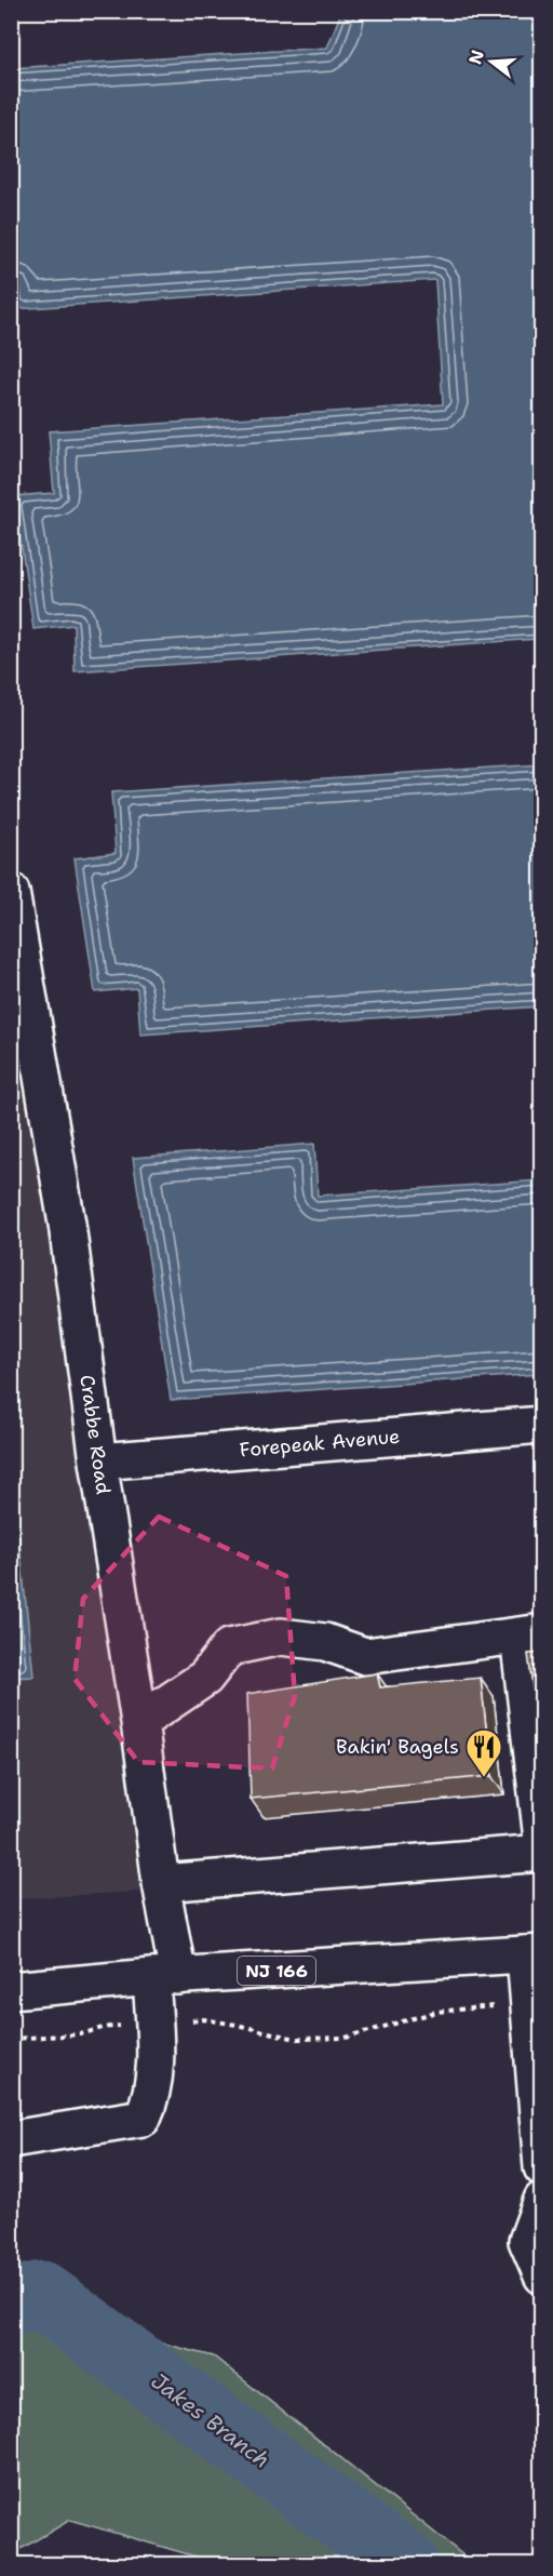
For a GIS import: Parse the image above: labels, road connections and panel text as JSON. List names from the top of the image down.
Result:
{
  "streets": {
    "street": ["Crabbe Road", "Forepeak Avenue", "NJ 166"]
  },
  "crossings": [
    ["Crabbe Road", "Forepeak Avenue"],
    ["Crabbe Road", "NJ 166"]
  ],
  "water": ["Jakes Branch"],
  "places": {
    "restaurant": ["Bakin' Bagels"]
  },
  "north": "left"
}
